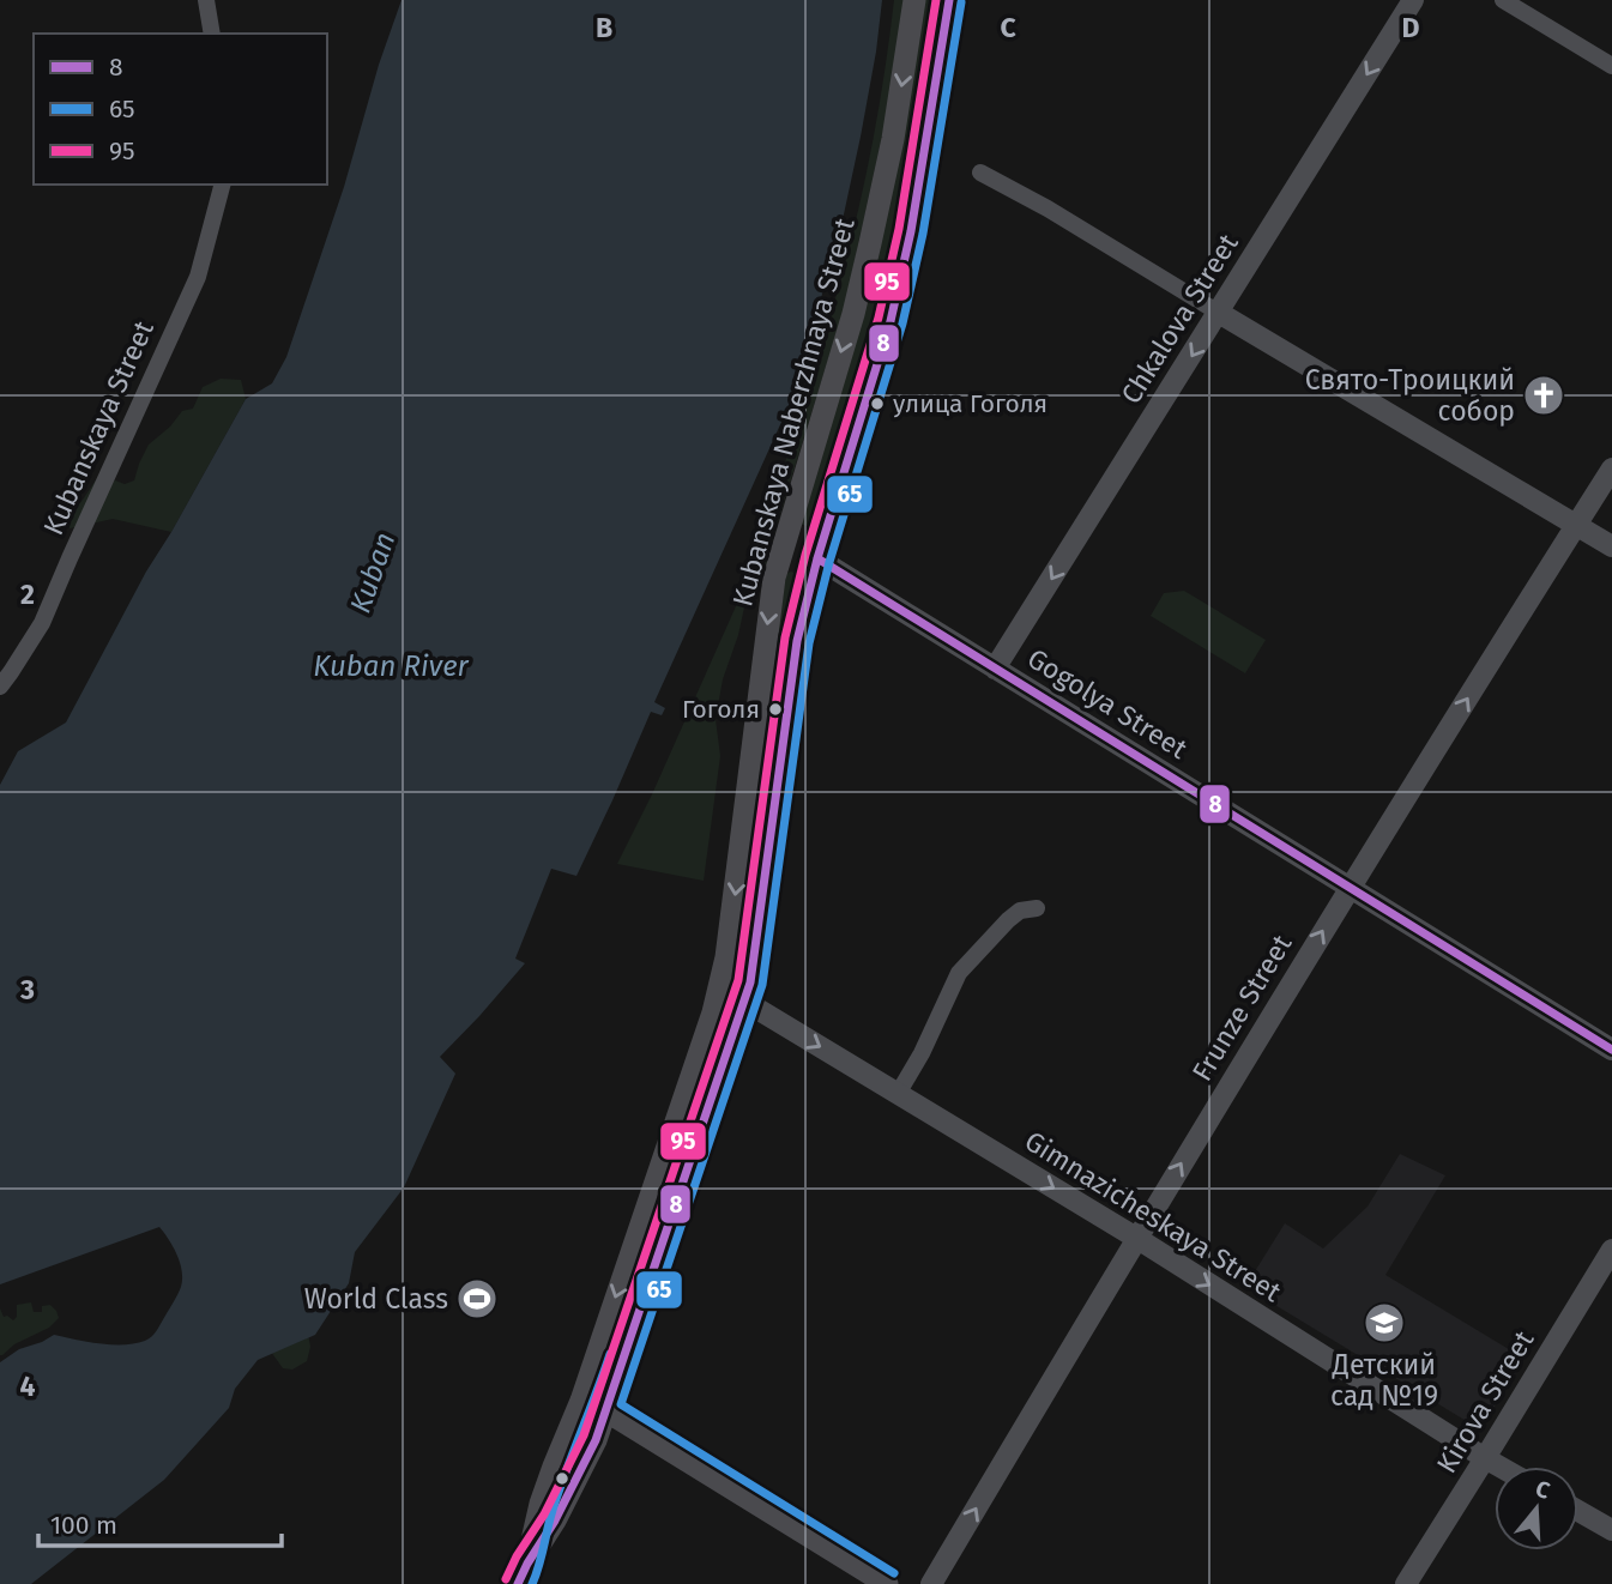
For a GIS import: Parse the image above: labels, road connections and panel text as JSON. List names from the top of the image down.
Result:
{
  "streets": {
    "main road": ["Kubanskaya Naberzhnaya Street", "Gogolya Street"],
    "street": [
      "Chkalova Street",
      "Kubanskaya Street",
      "Frunze Street",
      "Gimnazicheskaya Street",
      "Kirova Street"
    ]
  },
  "crossings": [
    ["Chkalova Street", "Gogolya Street"],
    ["Kubanskaya Naberzhnaya Street", "Gogolya Street"],
    ["Kubanskaya Naberzhnaya Street", "Gimnazicheskaya Street"],
    ["Gogolya Street", "Frunze Street"],
    ["Frunze Street", "Gimnazicheskaya Street"],
    ["Gimnazicheskaya Street", "Kirova Street"]
  ],
  "one_way": ["Chkalova Street", "Frunze Street", "Gimnazicheskaya Street"],
  "water": ["Kuban", "Kuban River"],
  "places": {
    "church": ["Свято-Троицкий собор"],
    "other": ["улица Гоголя", "Гоголя"],
    "sports": ["World Class"],
    "school or university": ["Детский сад №19"]
  },
  "lines": ["transit line 8", "transit line 95", "transit line 65"],
  "legend": ["8", "65", "95"],
  "scale_bar": "100 m",
  "north": "top",
  "grid": {
    "columns": ["B", "C", "D"],
    "rows": ["2", "3", "4"]
  }
}
